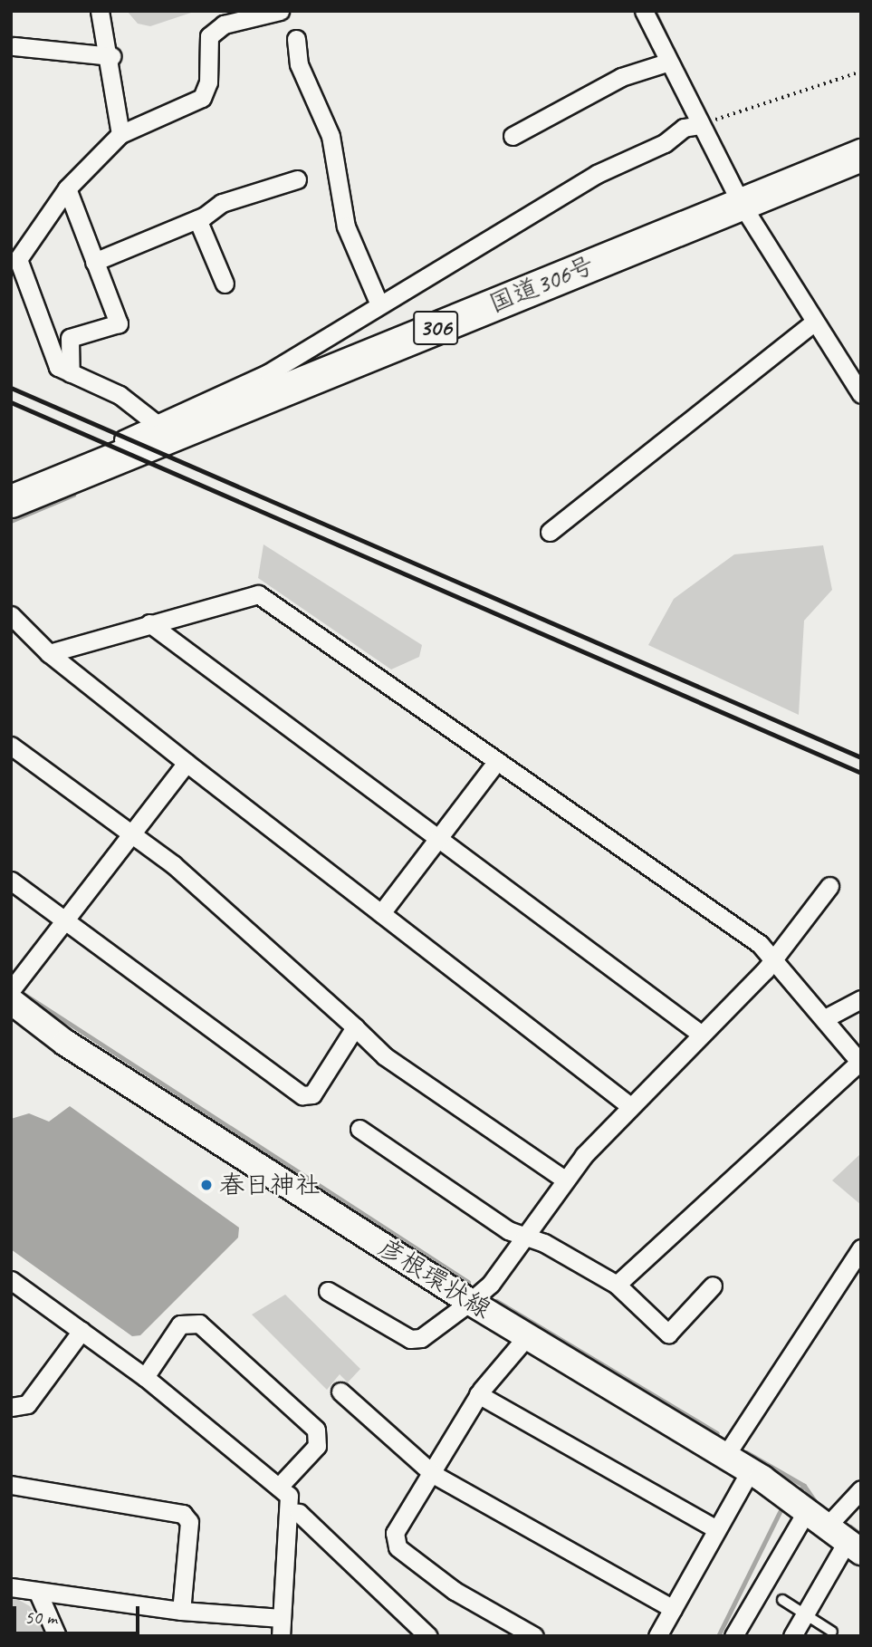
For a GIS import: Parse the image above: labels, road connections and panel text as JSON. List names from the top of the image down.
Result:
{
  "streets": {
    "highway": ["国道306号", "306"],
    "main road": ["彦根環状線"]
  },
  "places": ["春日神社"],
  "scale_bar": "50 m"
}
